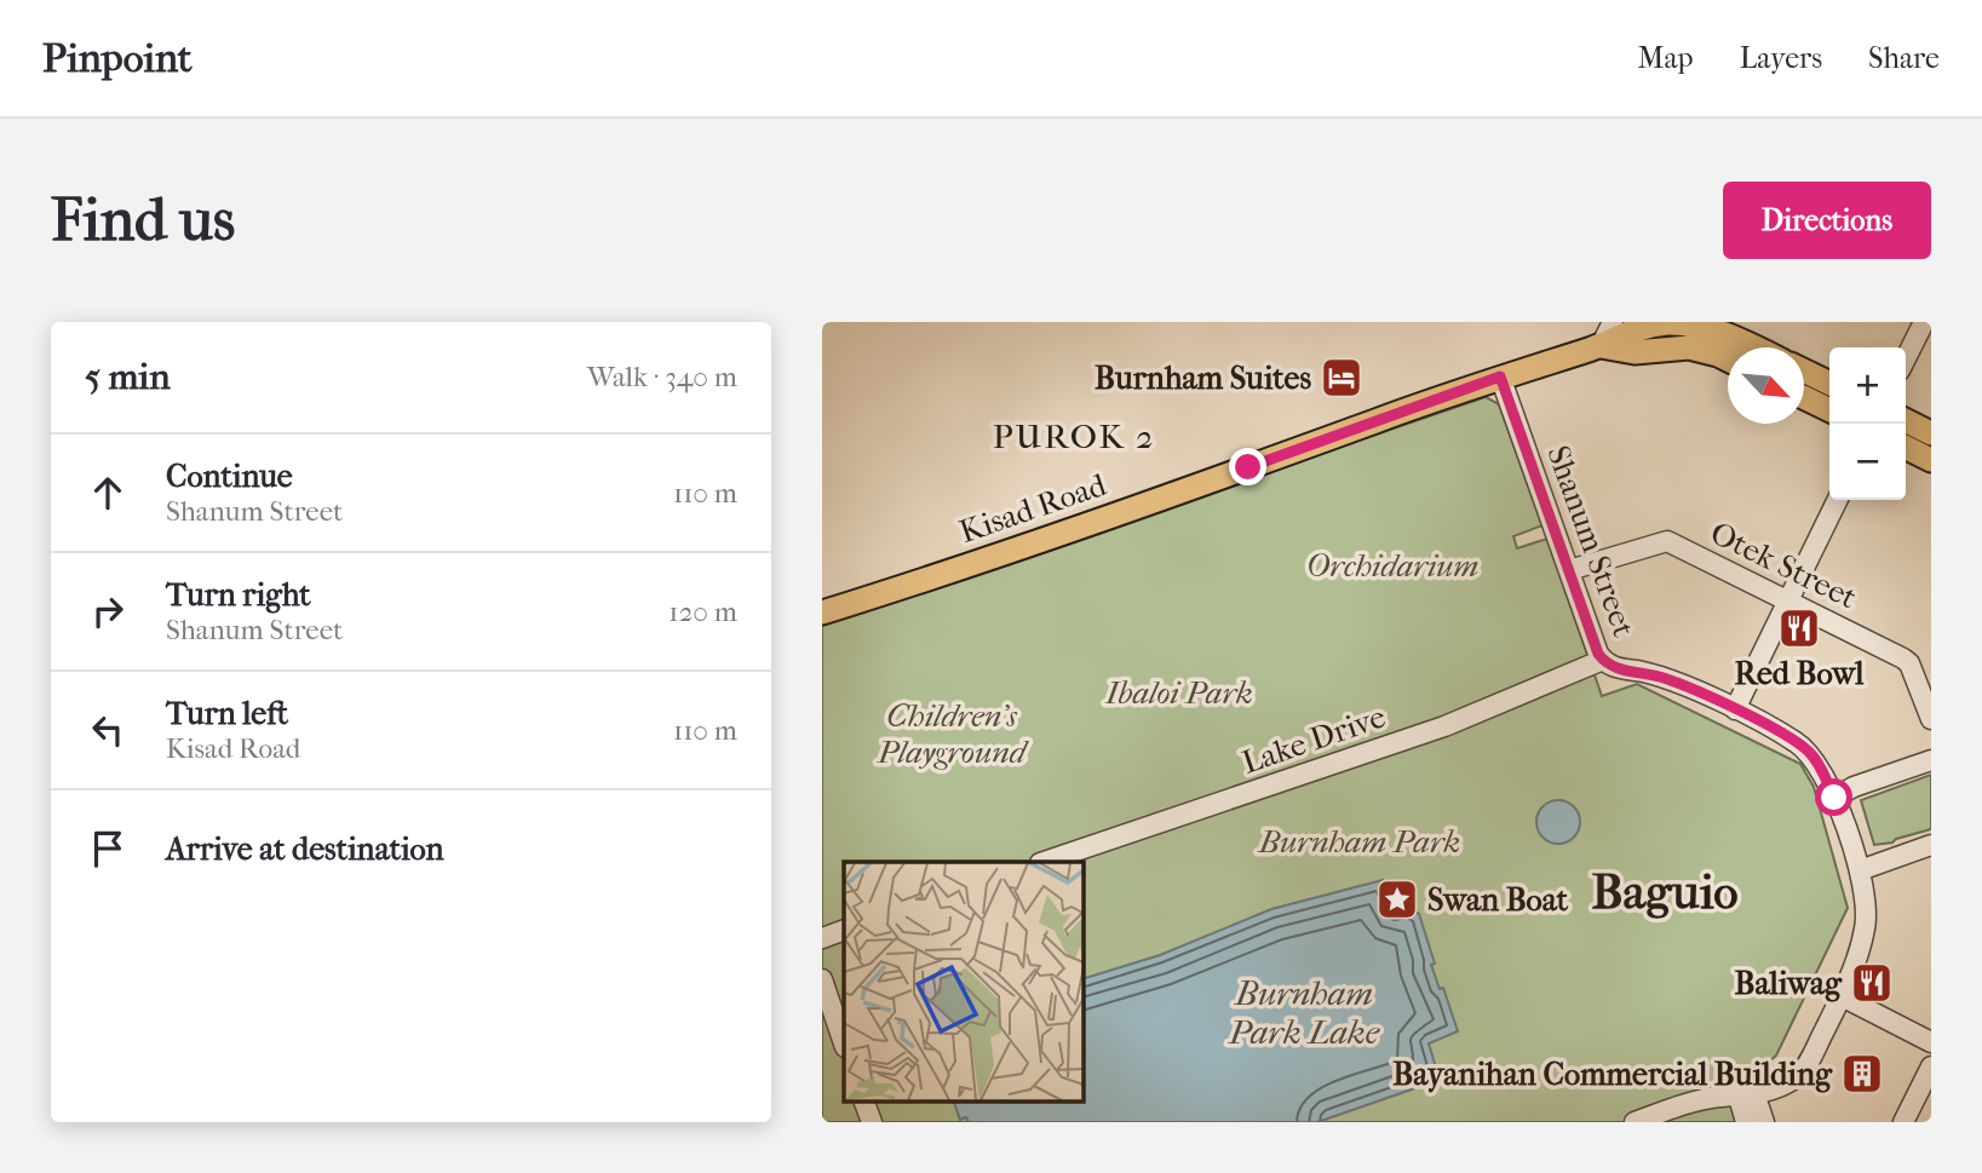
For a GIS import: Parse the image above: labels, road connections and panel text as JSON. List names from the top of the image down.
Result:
{
  "streets": {
    "main road": ["Kisad Road"],
    "street": ["Shanum Street", "Otek Street", "Lake Drive"]
  },
  "crossings": [
    ["Kisad Road", "Shanum Street"],
    ["Shanum Street", "Otek Street"],
    ["Shanum Street", "Lake Drive"]
  ],
  "districts": ["PUROK 2", "Baguio"],
  "water": ["Burnham Park Lake"],
  "parks": [
    "Orchidarium",
    "Ibaloi Park",
    "Children's Playground",
    "Burnham Park"
  ],
  "places": {
    "hotel": ["Burnham Suites"],
    "restaurant": ["Red Bowl", "Baliwag"],
    "place": ["Swan Boat"],
    "building": ["Bayanihan Commercial Building"]
  },
  "north": "bottom right",
  "page": {
    "header": "Pinpoint",
    "nav": ["Map", "Layers", "Share"],
    "buttons": "Directions",
    "title": "Find us",
    "heading": ["5 min", "Walk · 340 m"],
    "map_buttons": ["+", "−"],
    "list": [
      ["Continue", "Shanum Street", "110 m"],
      ["Turn right", "Shanum Street", "120 m"],
      ["Turn left", "Kisad Road", "110 m"],
      "Arrive at destination"
    ]
  }
}
